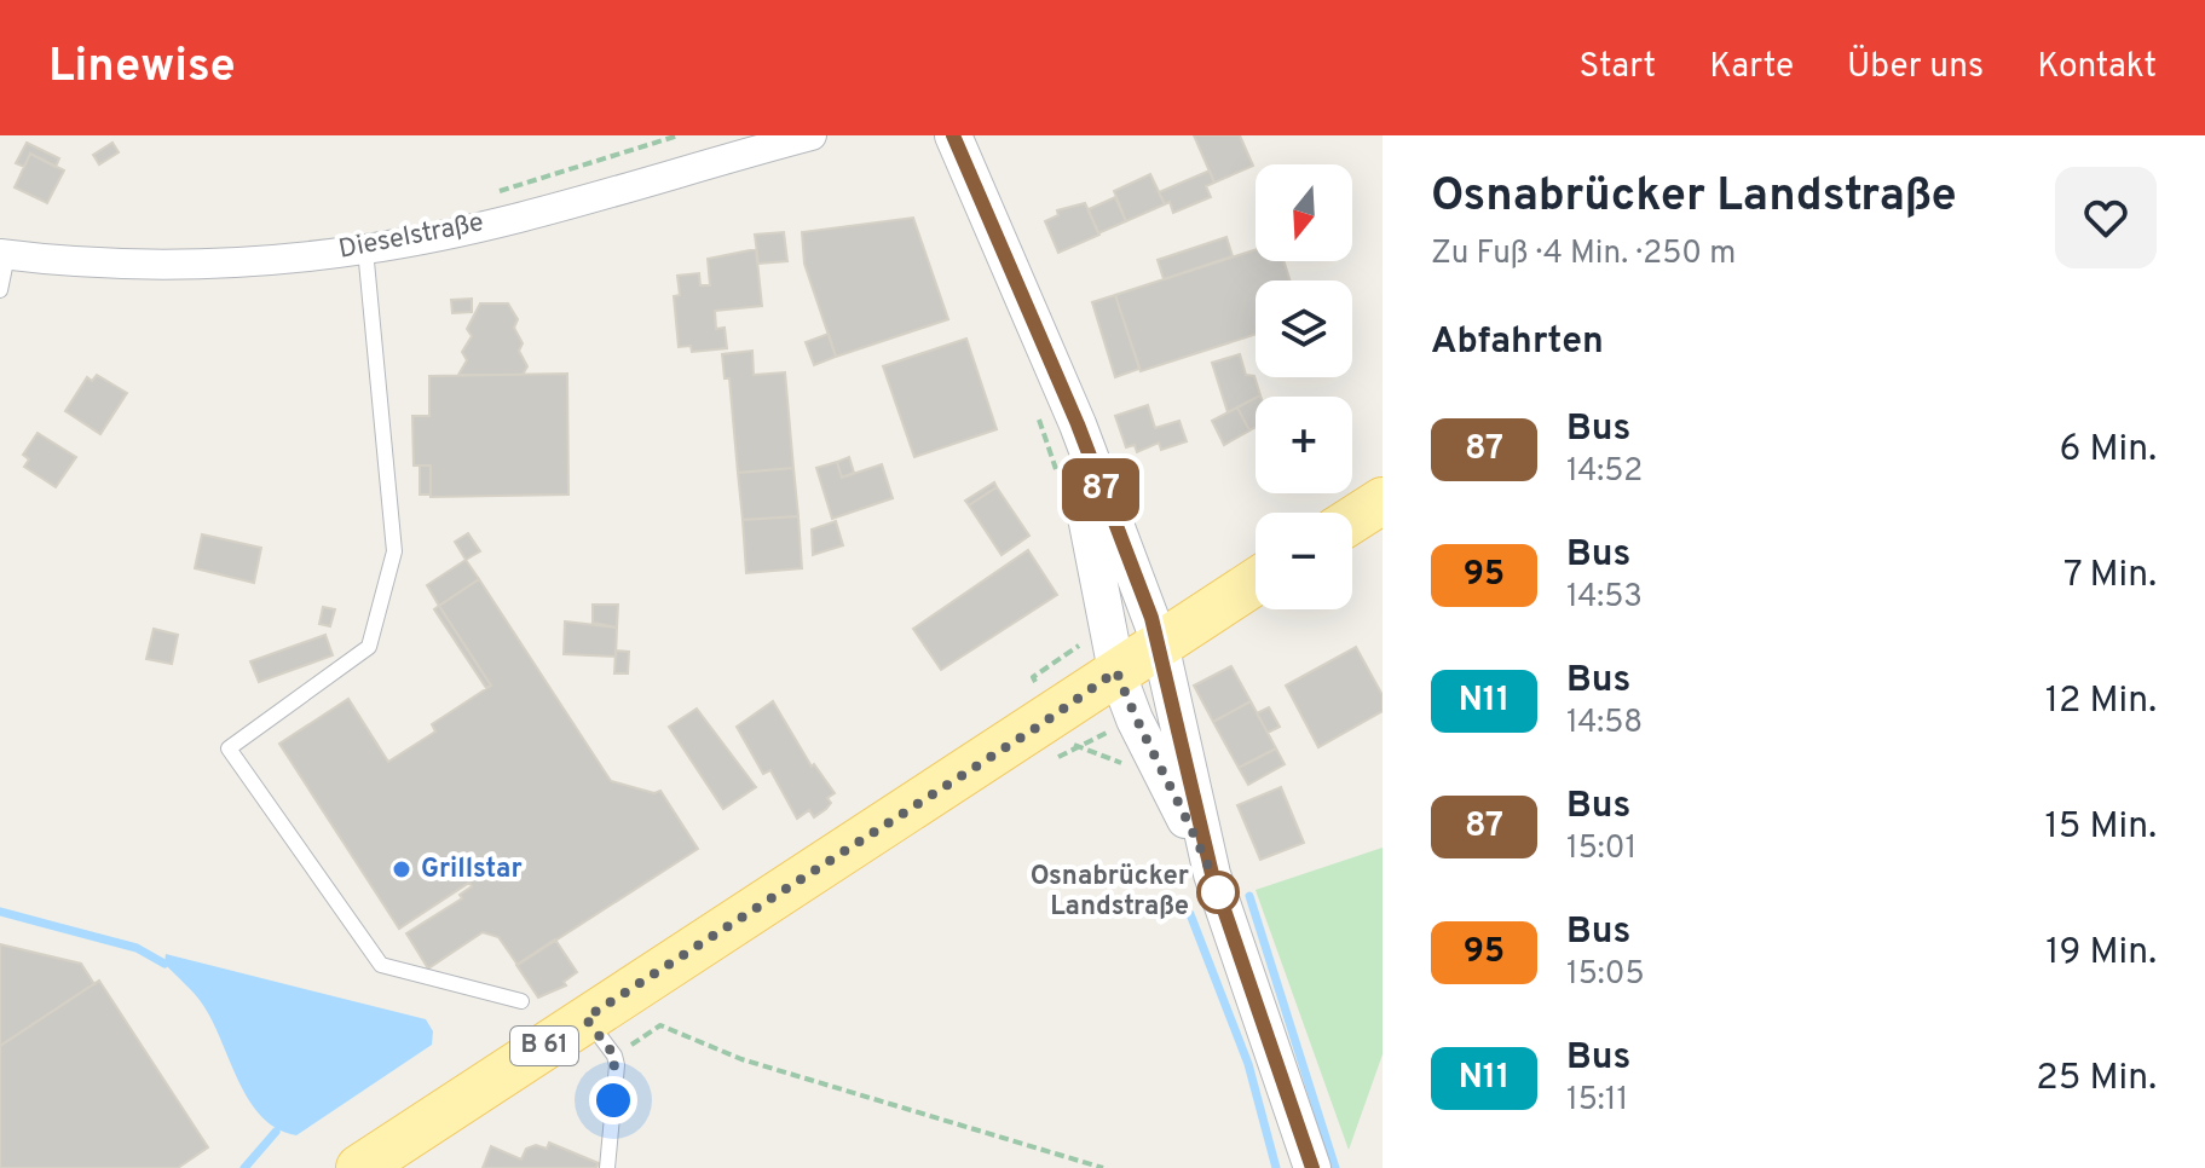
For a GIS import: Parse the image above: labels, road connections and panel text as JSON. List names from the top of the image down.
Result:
{
  "streets": {
    "main road": ["B 61"],
    "street": ["Dieselstraße"]
  },
  "places": ["Grillstar", "Osnabrücker Landstraße"],
  "lines": ["bus line 87"],
  "north": "bottom",
  "page": {
    "header": "Linewise",
    "nav": [
      "Start",
      "Karte",
      "Über uns",
      "Kontakt"
    ],
    "on_map": "87",
    "heading": [
      ["Osnabrücker Landstraße", "Zu Fuß · 4 Min. · 250 m"],
      "Abfahrten"
    ],
    "map_buttons": ["+", "−"],
    "list": [
      {
        "mark": "87",
        "name": "Bus",
        "note": "14:52",
        "value": "6 Min."
      },
      {
        "mark": "95",
        "name": "Bus",
        "note": "14:53",
        "value": "7 Min."
      },
      {
        "mark": "N11",
        "name": "Bus",
        "note": "14:58",
        "value": "12 Min."
      },
      {
        "mark": "87",
        "name": "Bus",
        "note": "15:01",
        "value": "15 Min."
      },
      {
        "mark": "95",
        "name": "Bus",
        "note": "15:05",
        "value": "19 Min."
      },
      {
        "mark": "N11",
        "name": "Bus",
        "note": "15:11",
        "value": "25 Min."
      }
    ]
  }
}
